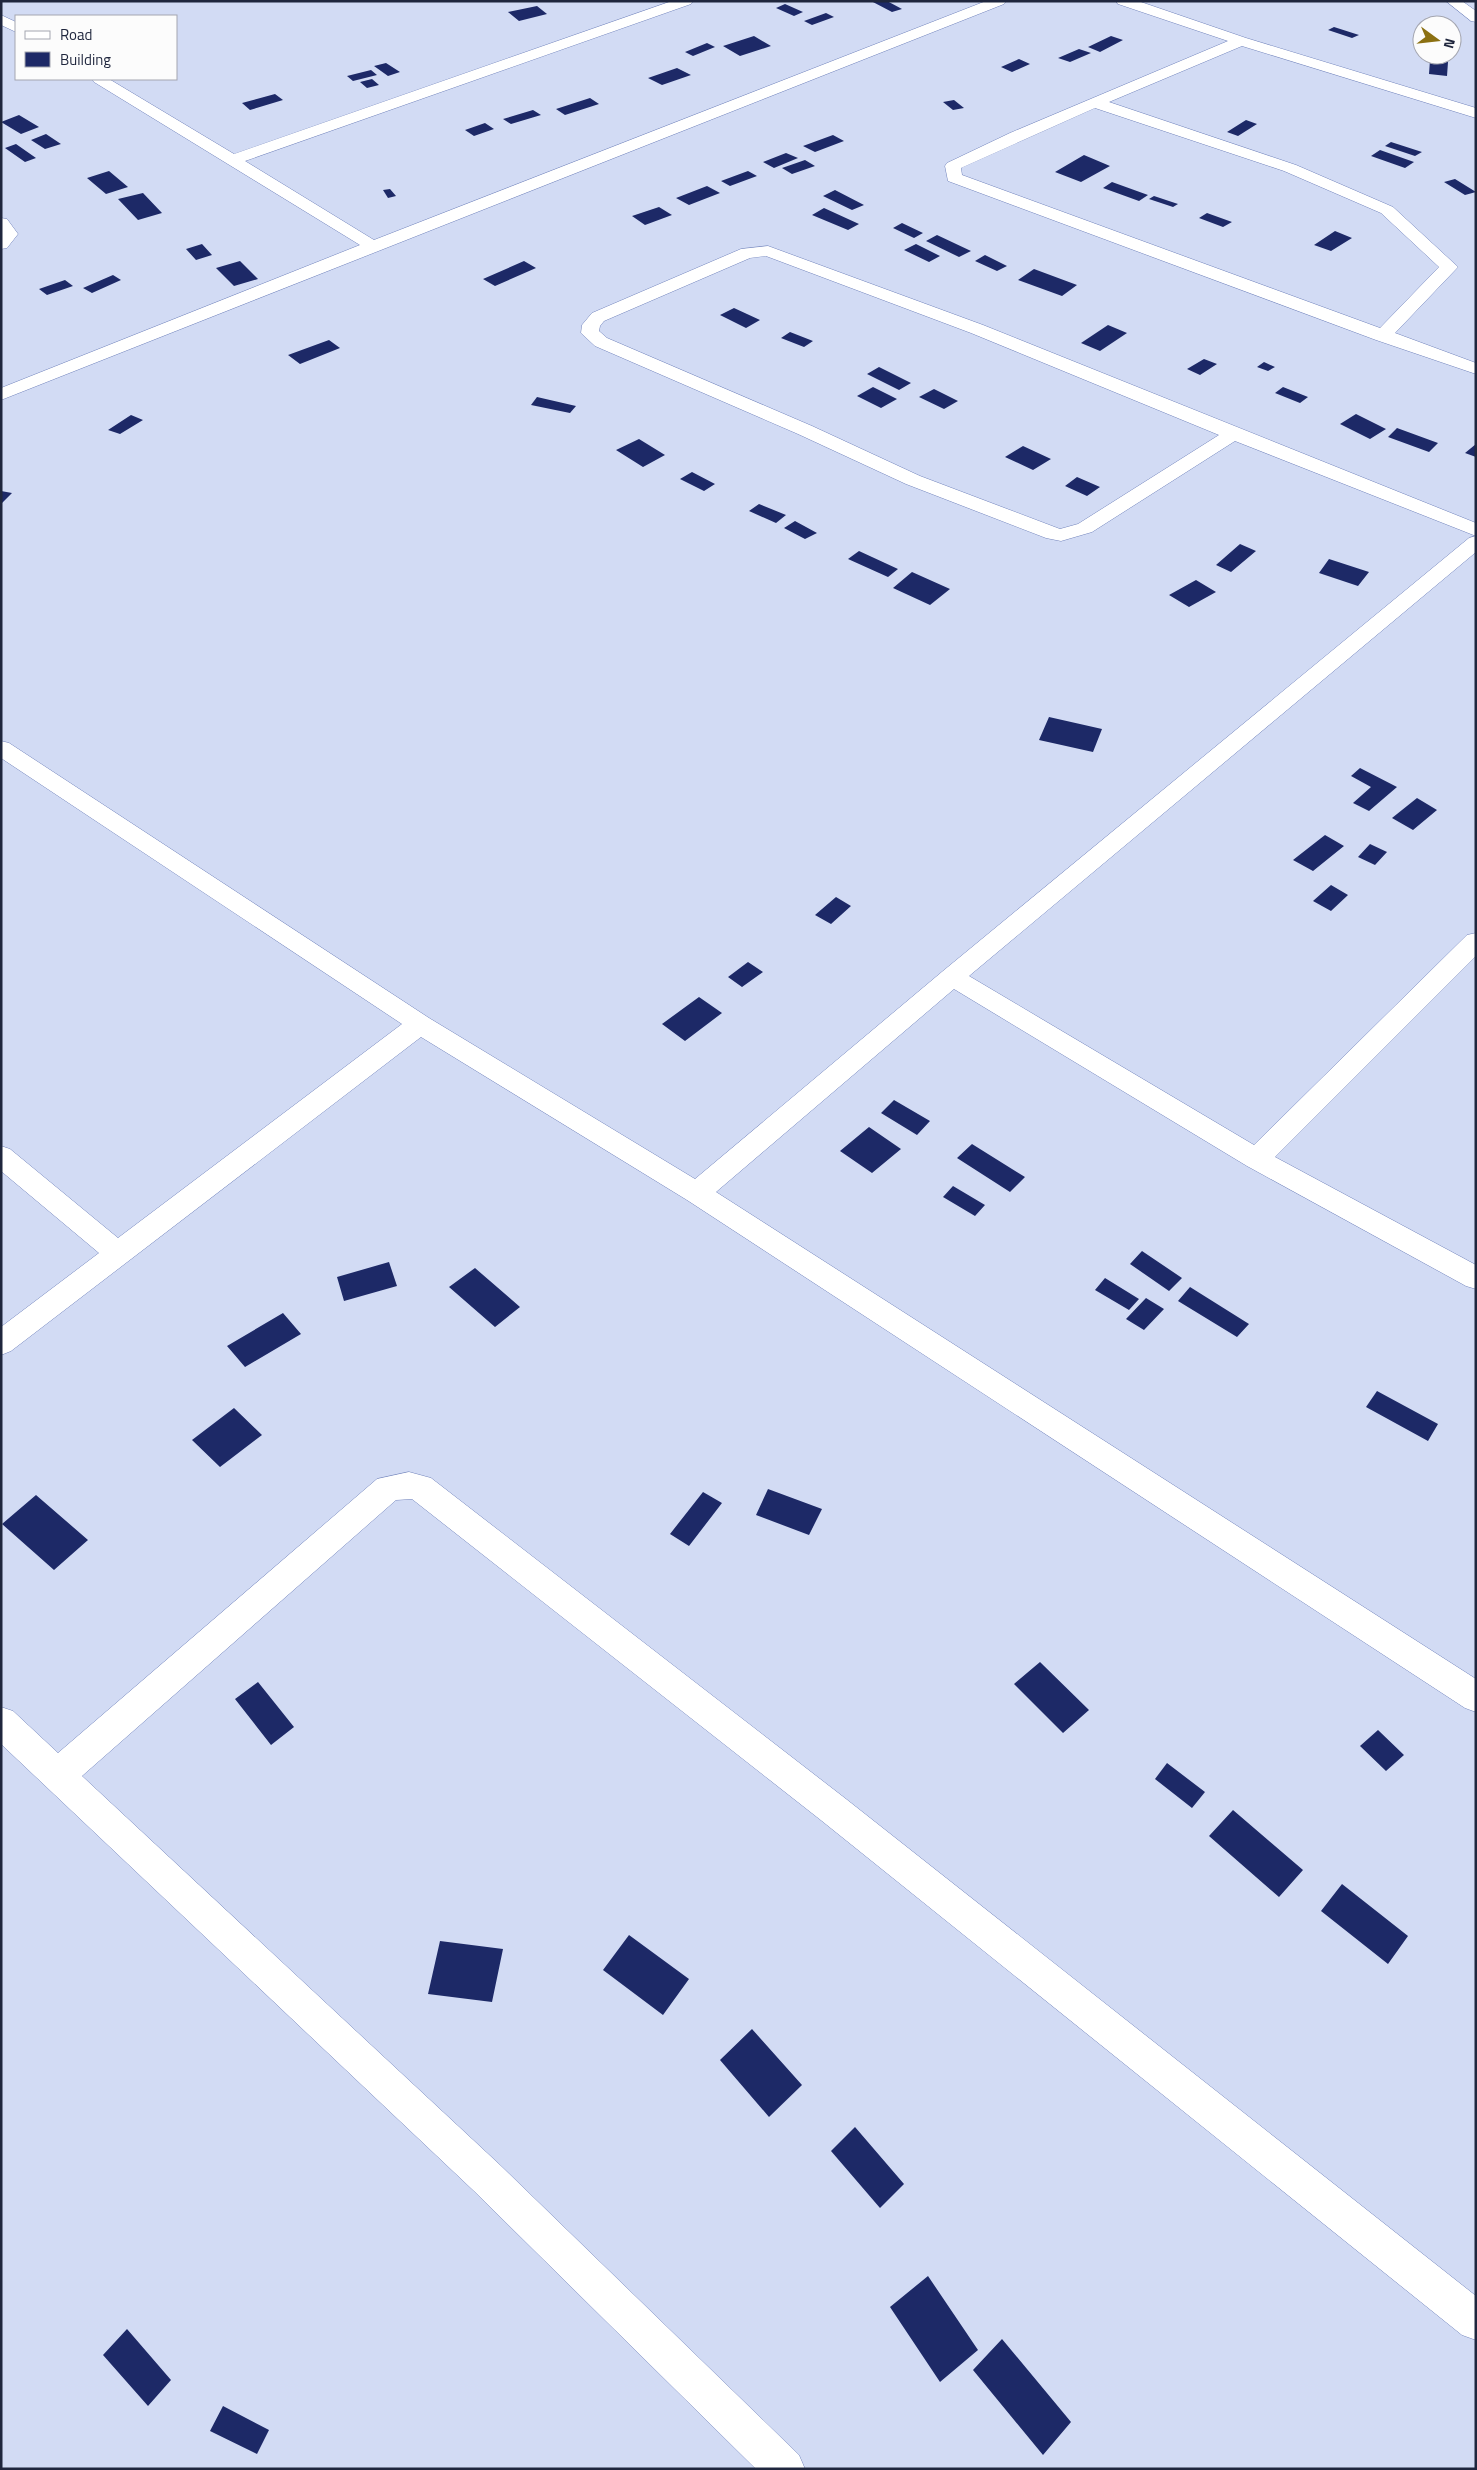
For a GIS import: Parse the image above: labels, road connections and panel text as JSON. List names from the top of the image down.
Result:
{
  "legend": ["Road", "Building"],
  "north": "right"
}
